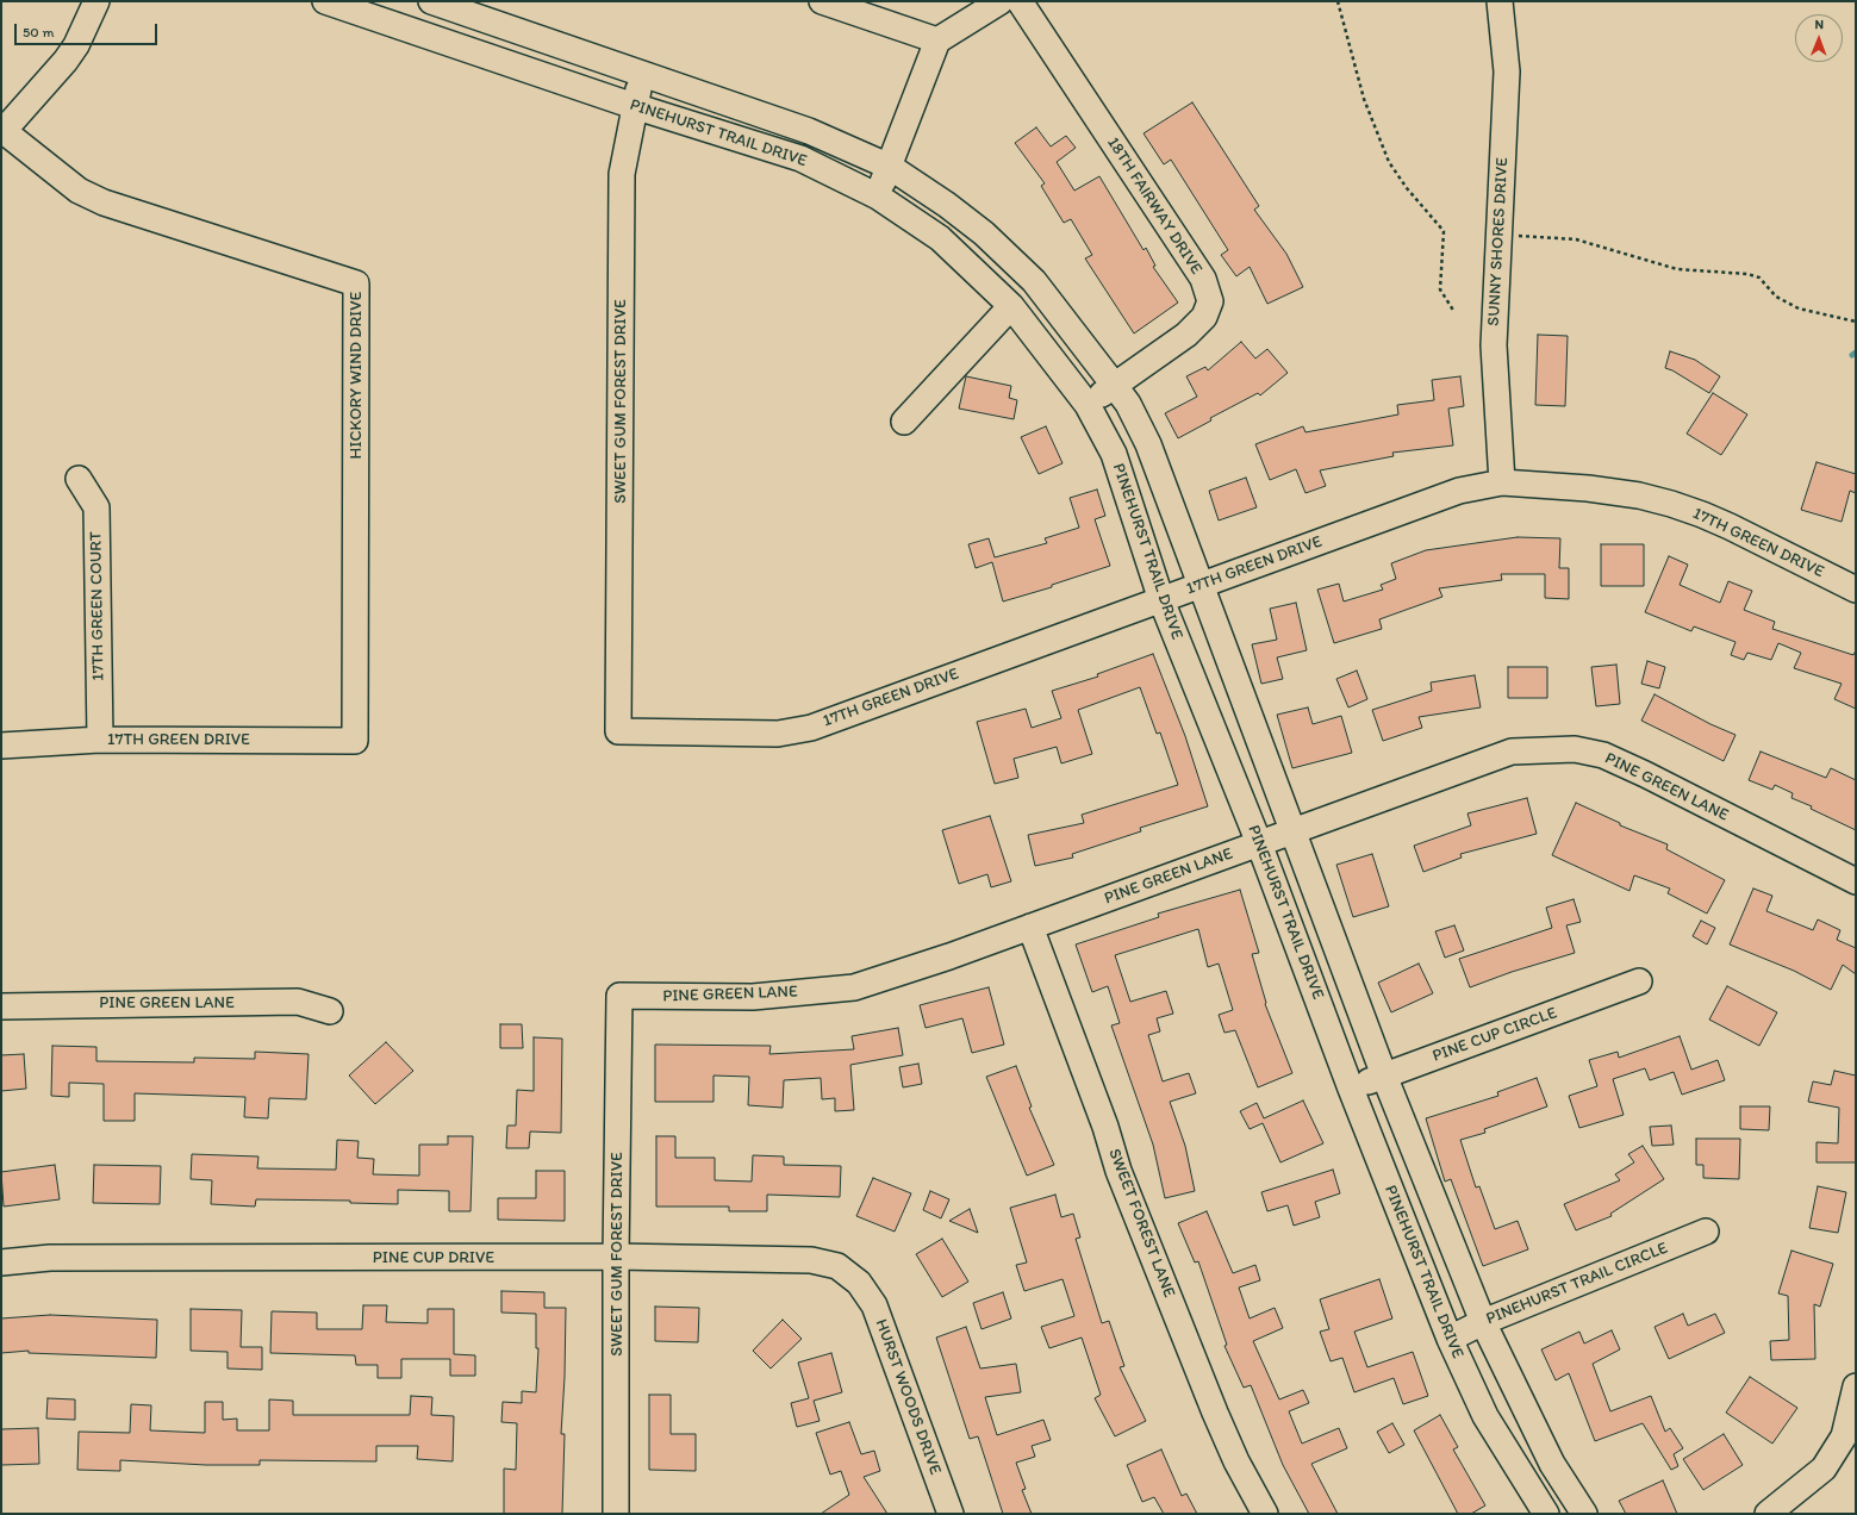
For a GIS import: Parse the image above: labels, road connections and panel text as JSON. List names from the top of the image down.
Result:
{
  "streets": {
    "street": [
      "PINEHURST TRAIL DRIVE",
      "18TH FAIRWAY DRIVE",
      "SUNNY SHORES DRIVE",
      "HICKORY WIND DRIVE",
      "SWEET GUM FOREST DRIVE",
      "17TH GREEN DRIVE",
      "17TH GREEN COURT",
      "PINE GREEN LANE",
      "PINE CUP CIRCLE",
      "SWEET FOREST LANE",
      "PINE CUP DRIVE",
      "PINEHURST TRAIL CIRCLE",
      "HURST WOODS DRIVE"
    ]
  },
  "crossings": [
    ["PINEHURST TRAIL DRIVE", "18TH FAIRWAY DRIVE"],
    ["PINEHURST TRAIL DRIVE", "SWEET GUM FOREST DRIVE"],
    ["PINEHURST TRAIL DRIVE", "17TH GREEN DRIVE"],
    ["PINEHURST TRAIL DRIVE", "PINE GREEN LANE"],
    ["PINEHURST TRAIL DRIVE", "PINE CUP CIRCLE"],
    ["PINEHURST TRAIL DRIVE", "PINEHURST TRAIL CIRCLE"],
    ["SUNNY SHORES DRIVE", "17TH GREEN DRIVE"],
    ["HICKORY WIND DRIVE", "17TH GREEN DRIVE"],
    ["SWEET GUM FOREST DRIVE", "17TH GREEN DRIVE"],
    ["SWEET GUM FOREST DRIVE", "PINE GREEN LANE"],
    ["SWEET GUM FOREST DRIVE", "PINE CUP DRIVE"],
    ["17TH GREEN DRIVE", "17TH GREEN COURT"],
    ["PINE GREEN LANE", "SWEET FOREST LANE"],
    ["PINE CUP DRIVE", "HURST WOODS DRIVE"]
  ],
  "scale_bar": "50 m",
  "north": "top"
}
